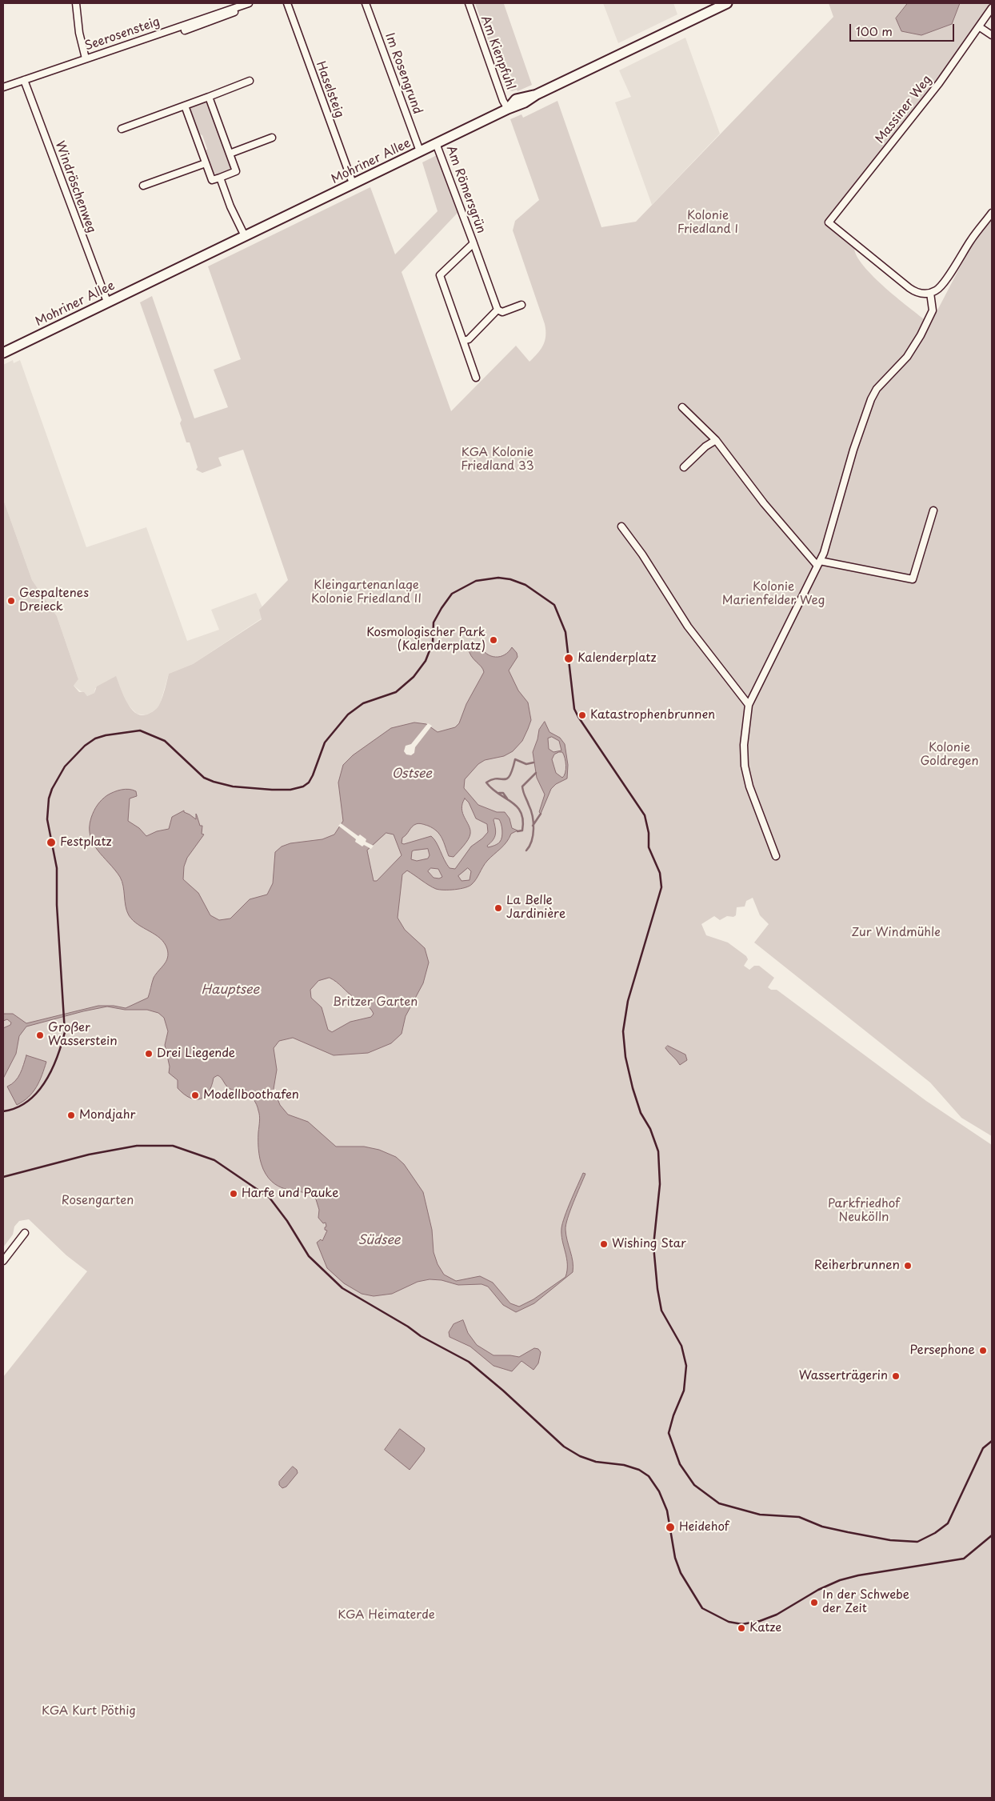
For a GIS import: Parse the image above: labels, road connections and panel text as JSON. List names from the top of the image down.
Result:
{
  "streets": {
    "main road": ["Mohriner Allee"],
    "street": [
      "Seerosensteig",
      "Am Kienpfuhl",
      "Im Rosengrund",
      "Haselsteig",
      "Massiner Weg",
      "Windröschenweg",
      "Am Römersgrün"
    ]
  },
  "crossings": [
    ["Seerosensteig", "Windröschenweg"],
    ["Am Kienpfuhl", "Mohriner Allee"],
    ["Im Rosengrund", "Mohriner Allee"],
    ["Haselsteig", "Mohriner Allee"],
    ["Mohriner Allee", "Windröschenweg"],
    ["Mohriner Allee", "Am Römersgrün"]
  ],
  "water": ["Ostsee", "Hauptsee", "Südsee"],
  "parks": [
    "Kolonie Friedland I",
    "KGA Kolonie Friedland 33",
    "Kleingartenanlage Kolonie Friedland II",
    "Kolonie Marienfelder Weg",
    "Kolonie Goldregen",
    "Zur Windmühle",
    "Britzer Garten",
    "Rosengarten",
    "Parkfriedhof Neukölln",
    "KGA Heimaterde",
    "KGA Kurt Pöthig"
  ],
  "places": [
    "Gespaltenes Dreieck",
    "Kosmologischer Park (Kalenderplatz)",
    "Kalenderplatz",
    "Katastrophenbrunnen",
    "Festplatz",
    "La Belle Jardinière",
    "Großer Wasserstein",
    "Drei Liegende",
    "Modellboothafen",
    "Mondjahr",
    "Harfe und Pauke",
    "Wishing Star",
    "Reiherbrunnen",
    "Persephone",
    "Wasserträgerin",
    "Heidehof",
    "In der Schwebe der Zeit",
    "Katze"
  ],
  "scale_bar": "100 m"
}
